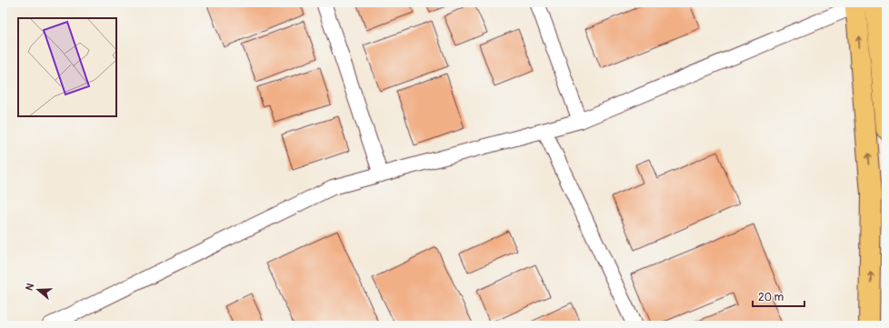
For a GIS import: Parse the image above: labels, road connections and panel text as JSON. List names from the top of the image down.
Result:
{
  "scale_bar": "20 m",
  "north": "left"
}
